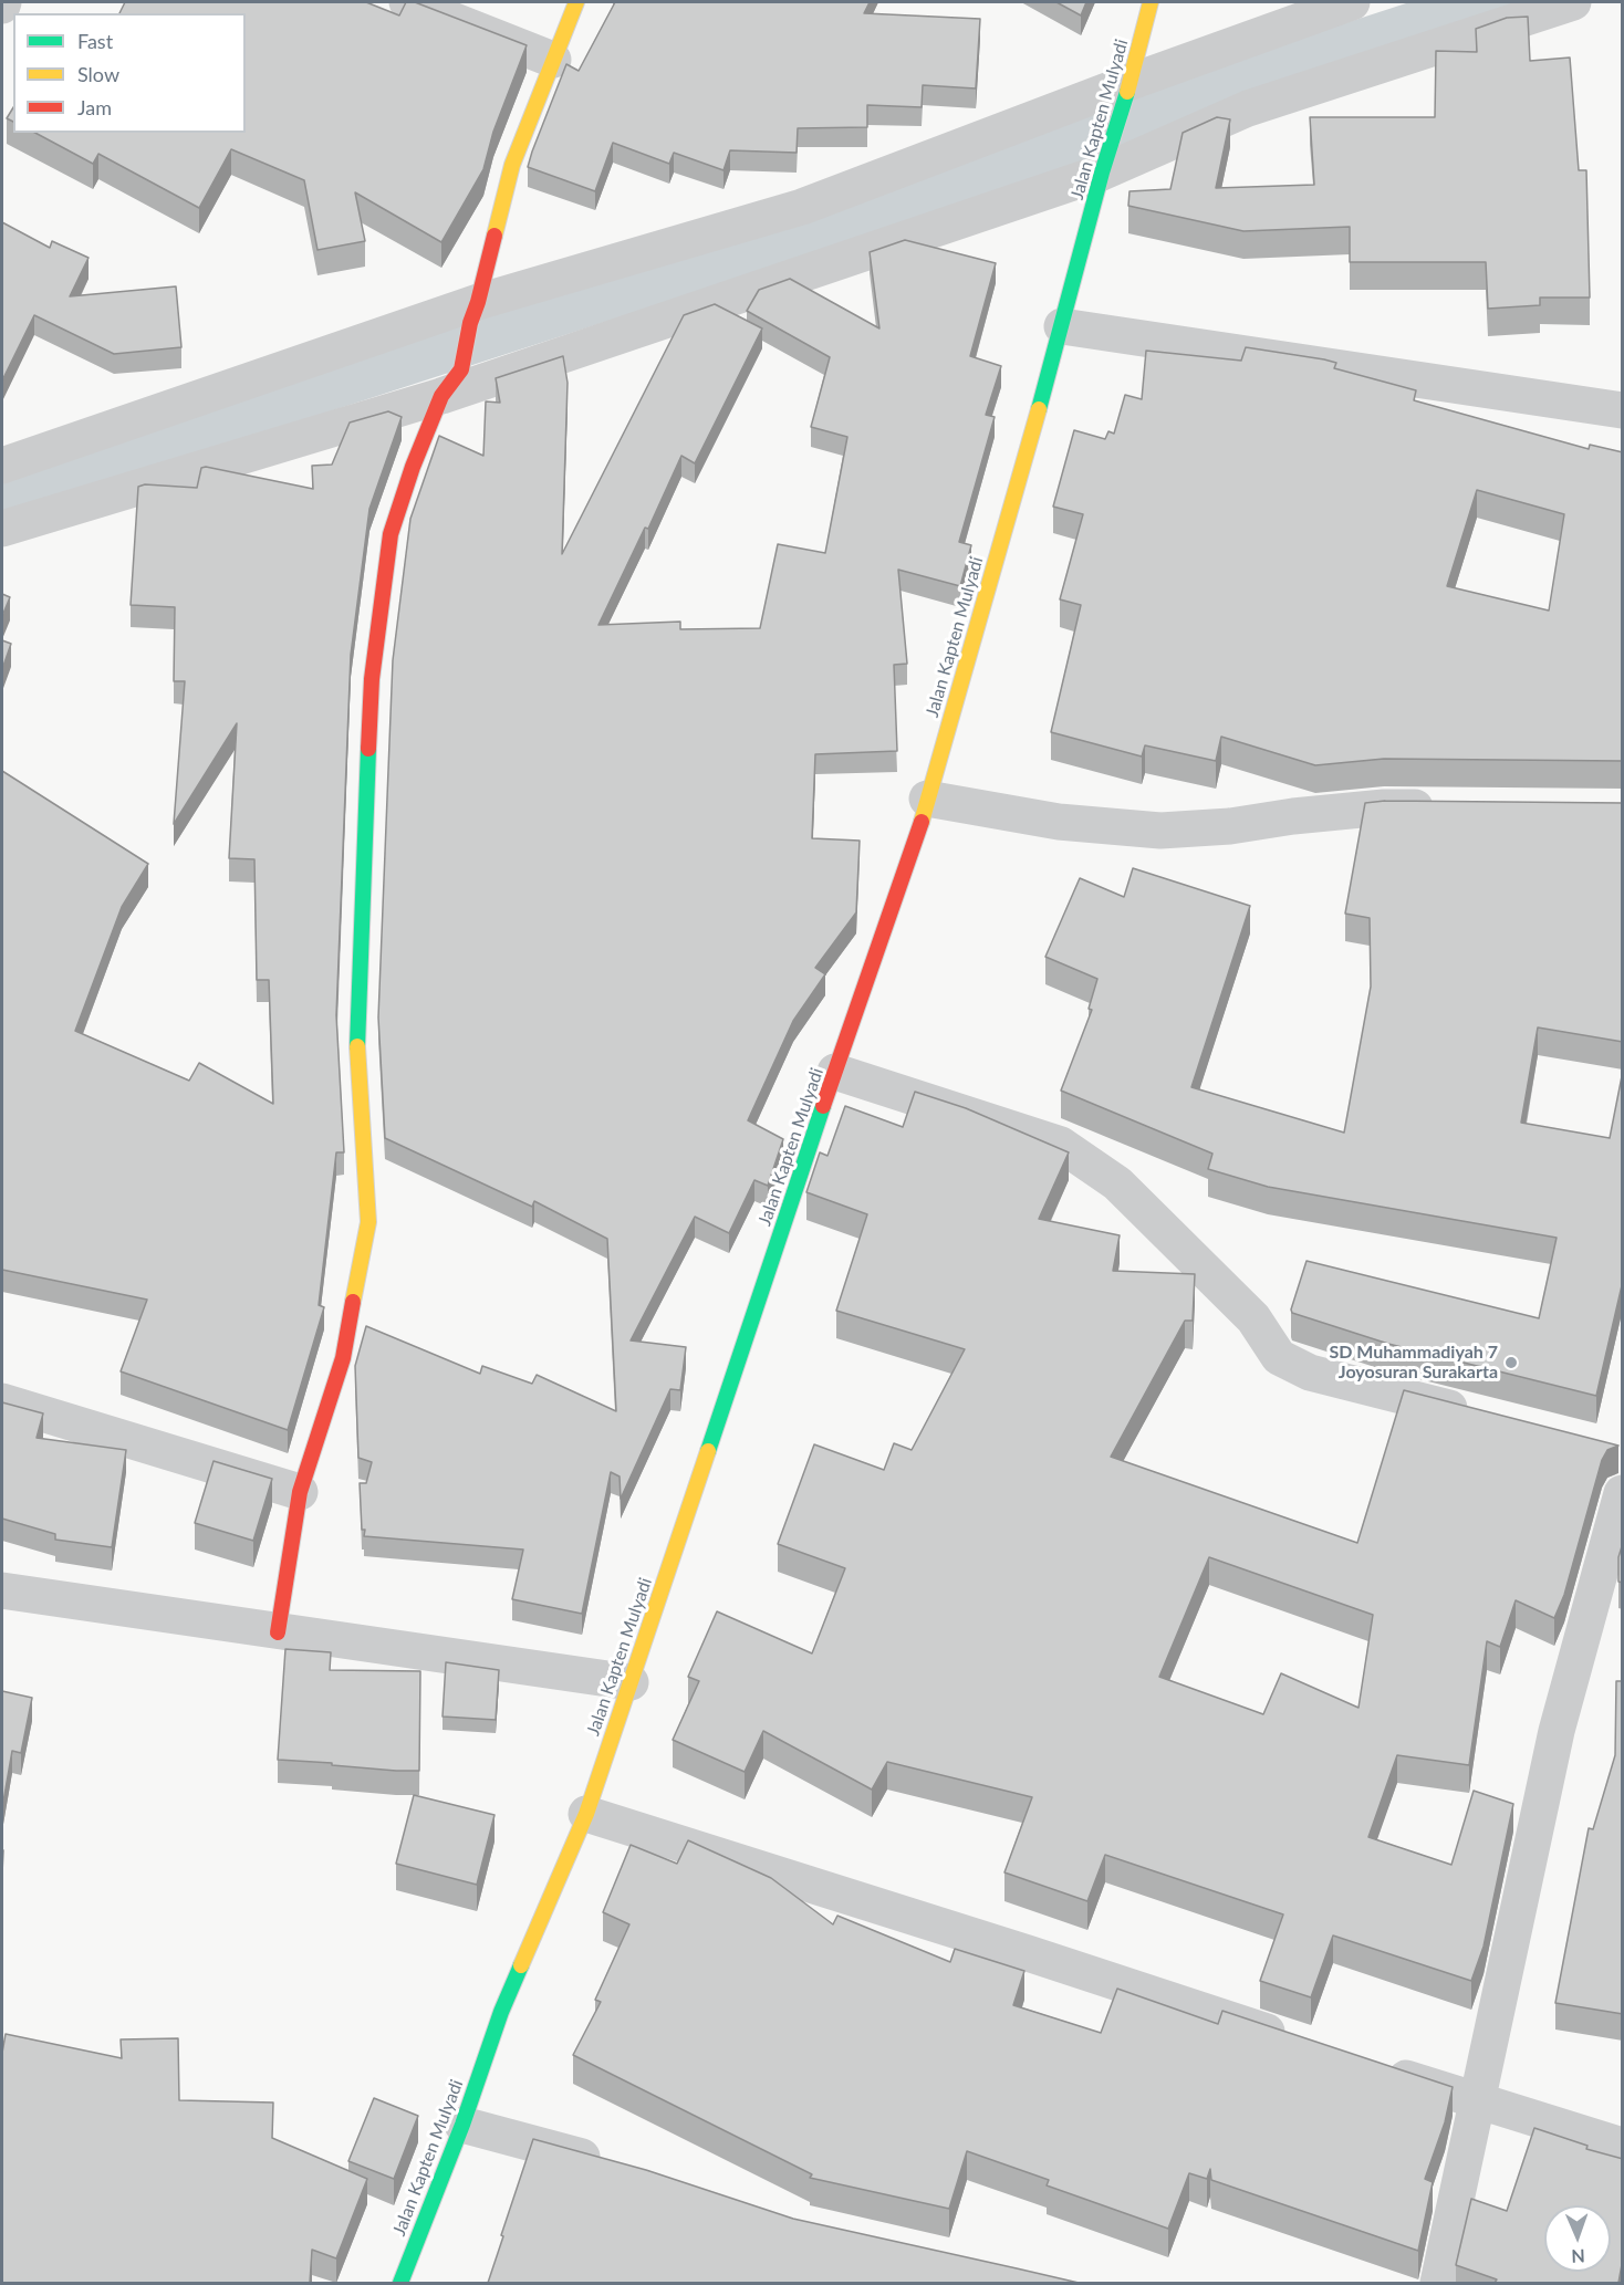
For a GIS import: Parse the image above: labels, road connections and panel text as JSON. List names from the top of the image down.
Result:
{
  "streets": {
    "main road": ["Jalan Kapten Mulyadi"]
  },
  "places": ["SD Muhammadiyah 7 Joyosuran Surakarta"],
  "legend": ["Fast", "Slow", "Jam"],
  "north": "bottom"
}
